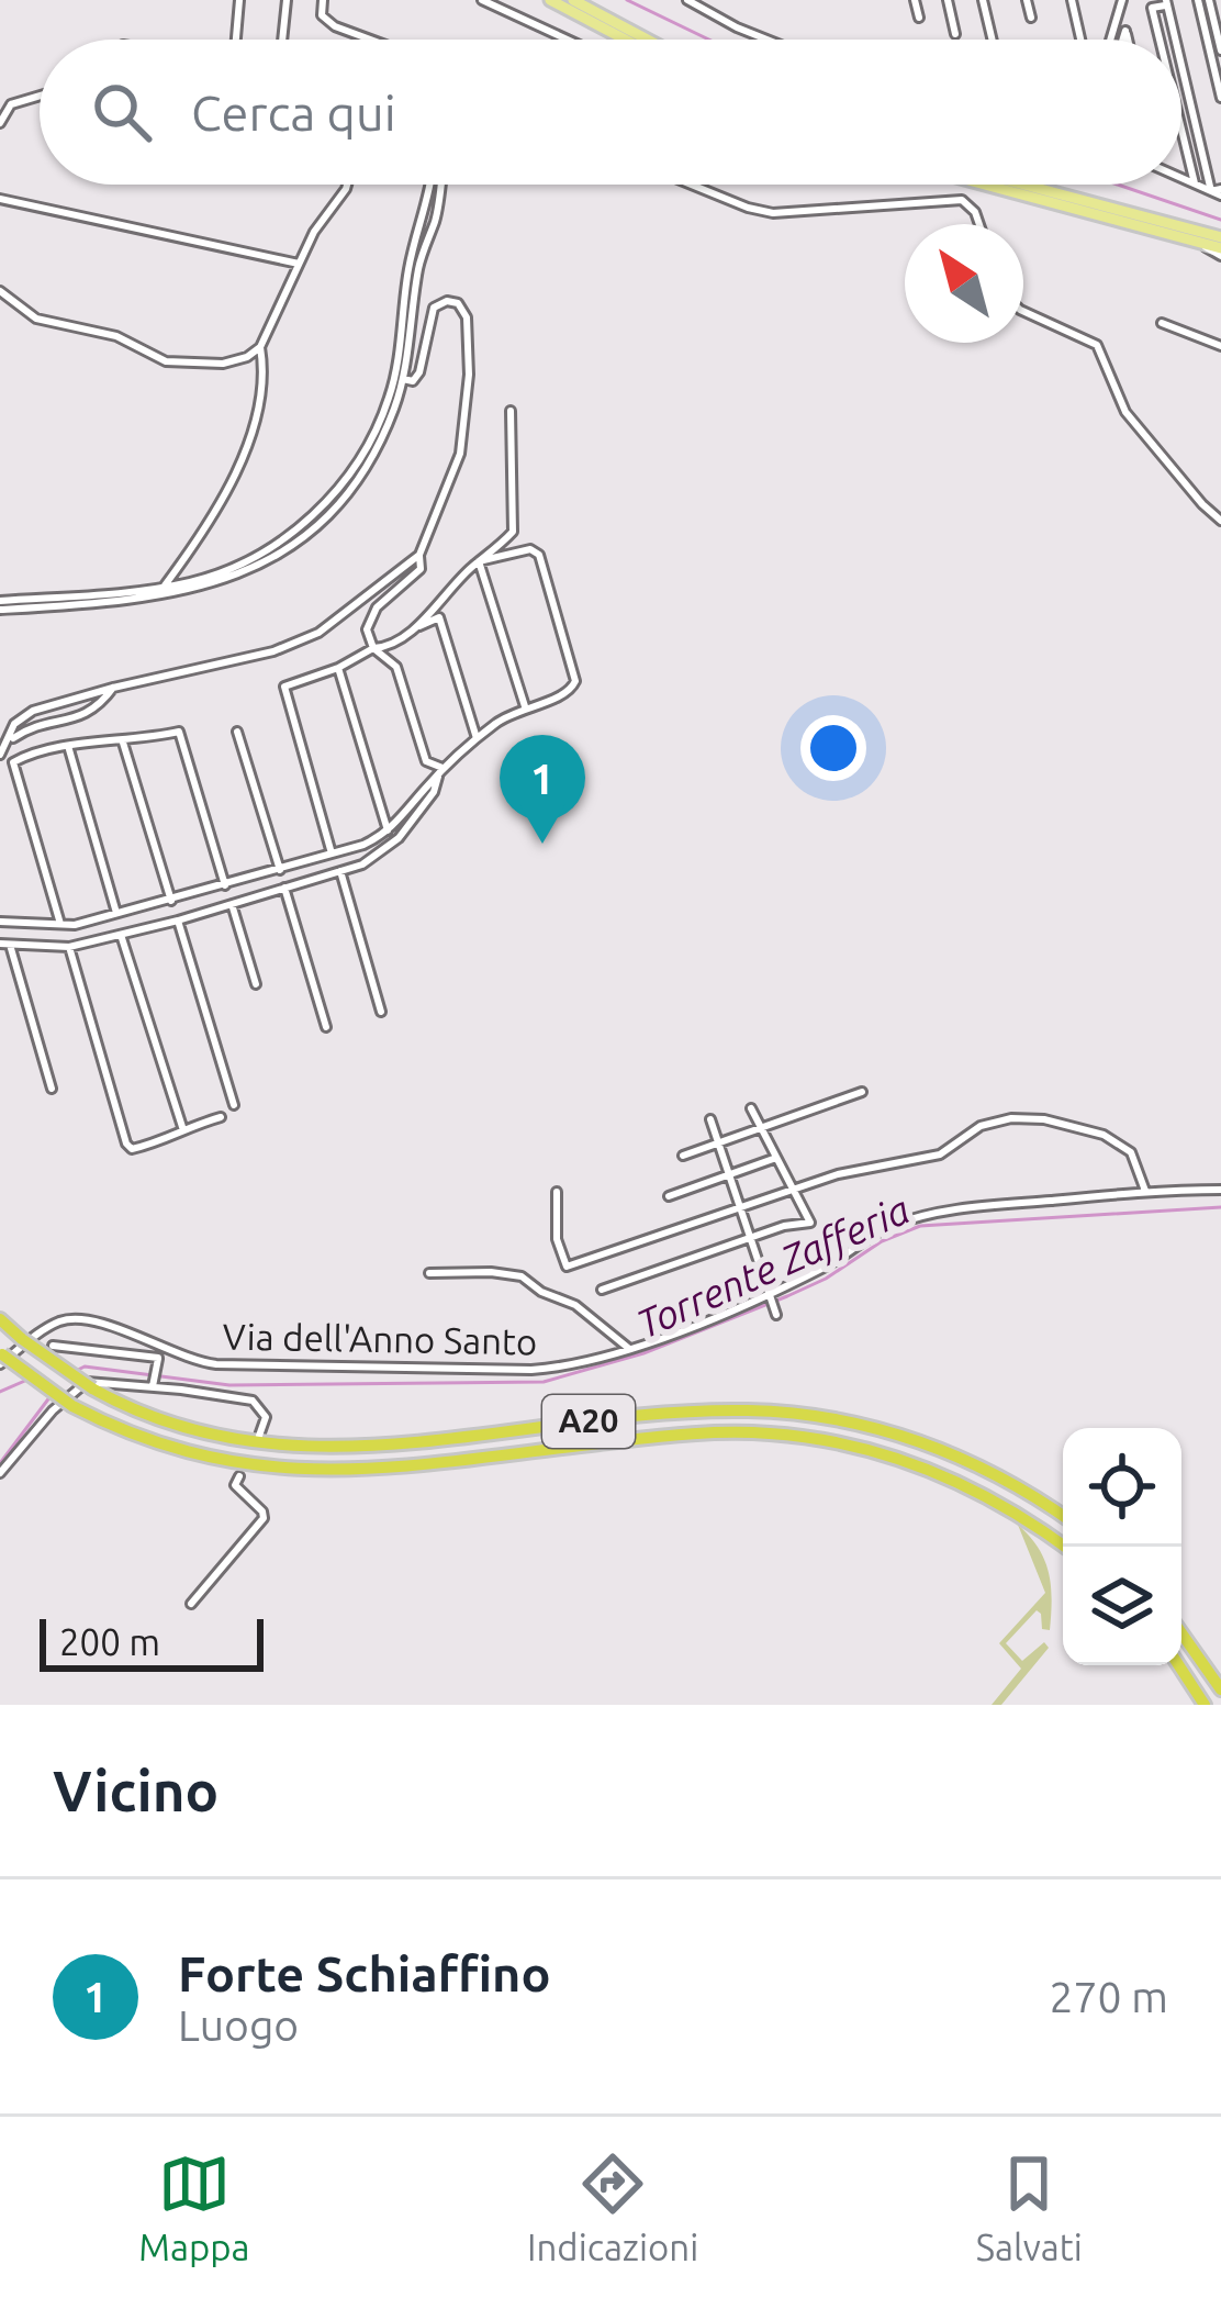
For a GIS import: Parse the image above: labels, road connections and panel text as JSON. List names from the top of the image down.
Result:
{
  "streets": {
    "highway": ["A20"],
    "street": ["Via dell'Anno Santo"]
  },
  "crossings": [
    ["Via dell'Anno Santo", "A20"]
  ],
  "water": ["Torrente Zafferia"],
  "scale_bar": "200 m",
  "north": "top left",
  "page": {
    "search": "Cerca qui",
    "pins": "1",
    "scale": "200 m",
    "heading": "Vicino",
    "list": [
      {
        "mark": "1",
        "name": "Forte Schiaffino",
        "note": "Luogo",
        "value": "270 m"
      }
    ],
    "nav": ["Mappa", "Indicazioni", "Salvati"]
  }
}
